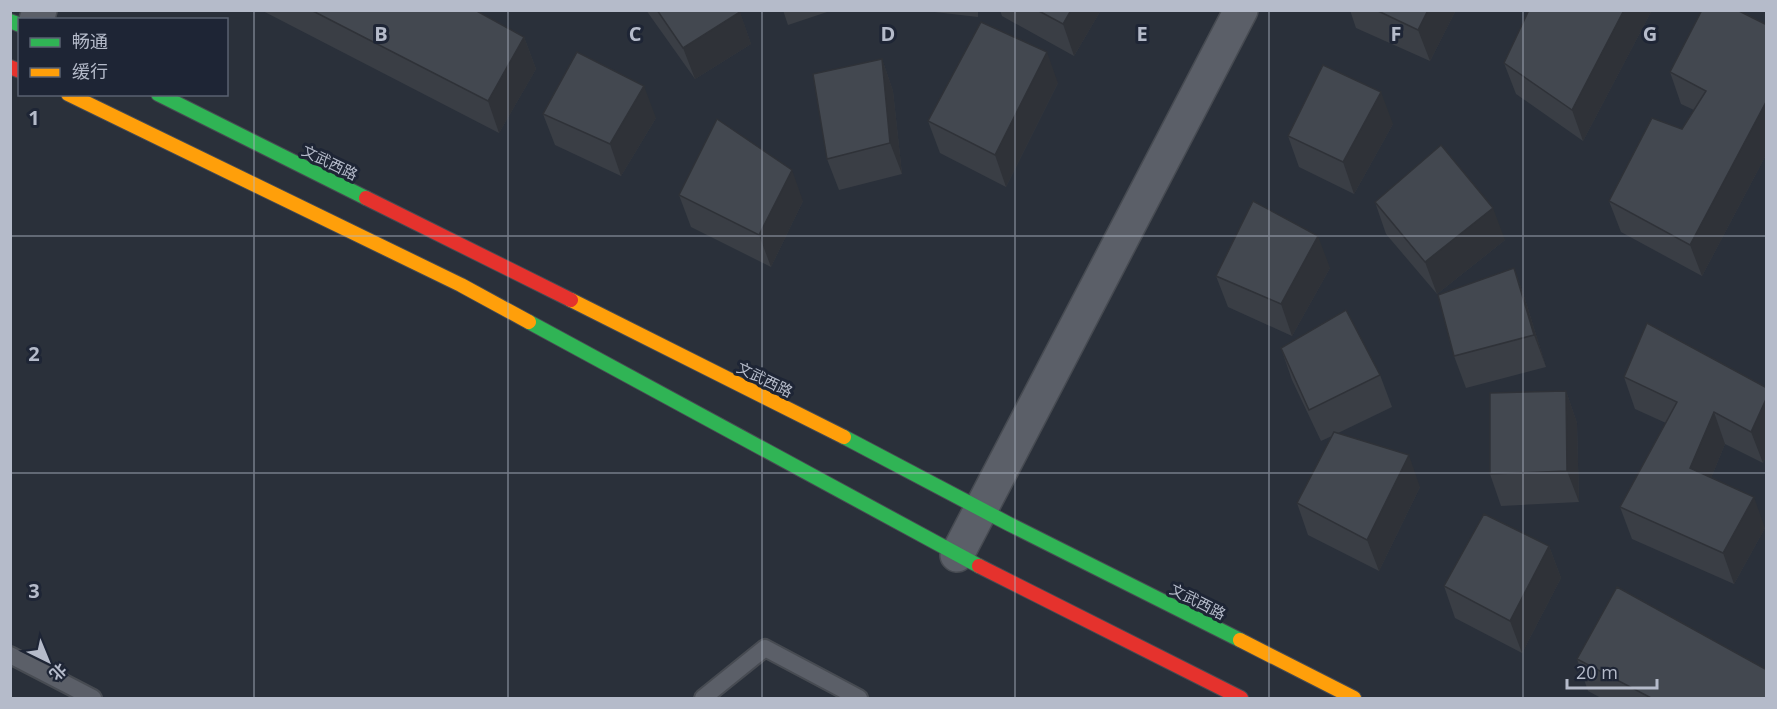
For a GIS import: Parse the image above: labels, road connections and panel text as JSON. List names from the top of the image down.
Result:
{
  "streets": {
    "street": ["文武西路"]
  },
  "legend": ["畅通", "缓行"],
  "scale_bar": "20 m",
  "north": "bottom right",
  "grid": {
    "columns": [
      "B",
      "C",
      "D",
      "E",
      "F",
      "G"
    ],
    "rows": ["1", "2", "3"]
  }
}
